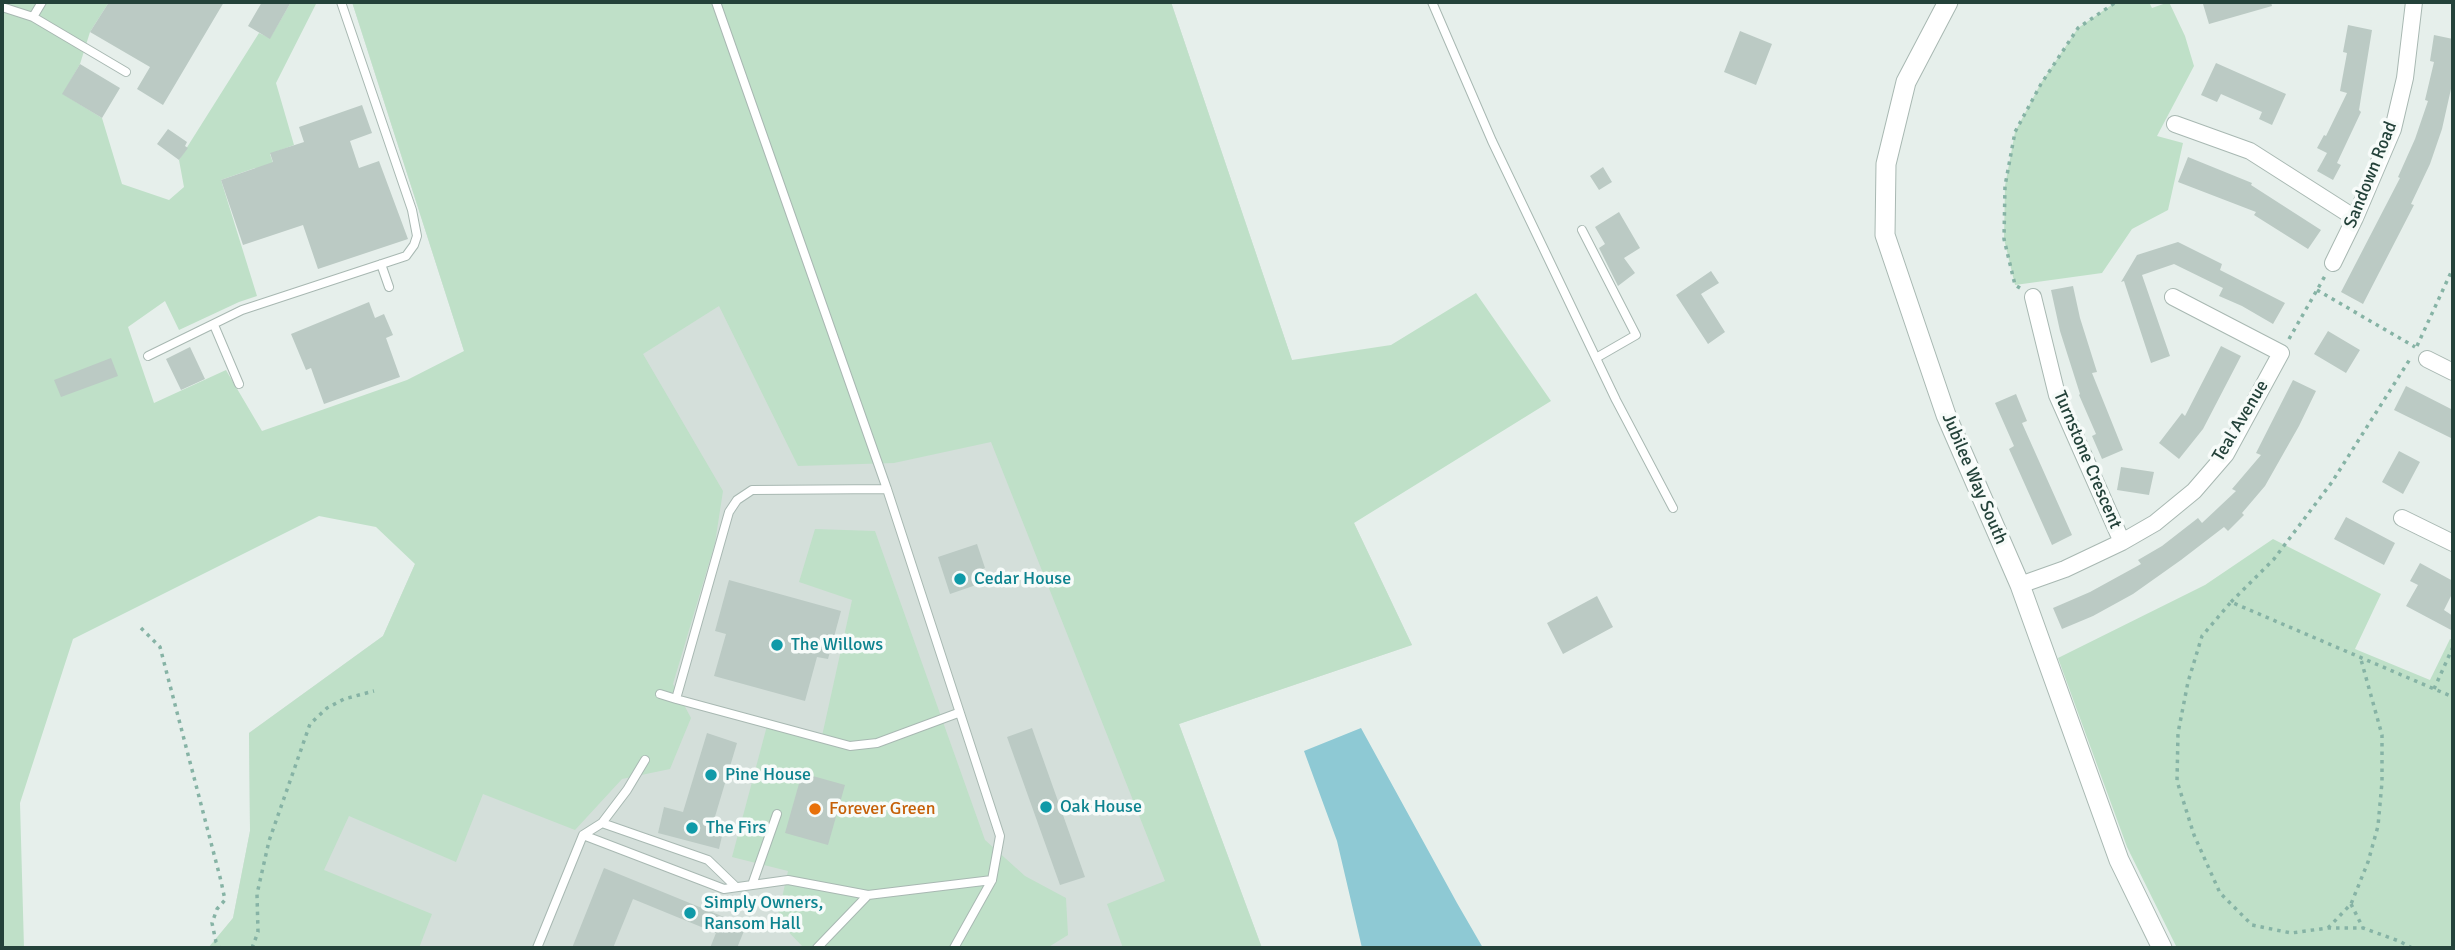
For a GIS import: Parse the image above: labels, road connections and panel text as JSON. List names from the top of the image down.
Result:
{
  "streets": {
    "street": [
      "Sandown Road",
      "Teal Avenue",
      "Turnstone Crescent",
      "Jubilee Way South"
    ]
  },
  "crossings": [
    ["Teal Avenue", "Turnstone Crescent"],
    ["Teal Avenue", "Jubilee Way South"]
  ],
  "places": [
    "Cedar House",
    "The Willows",
    "Pine House",
    "Oak House",
    "Forever Green",
    "The Firs",
    "Simply Owners, Ransom Hall"
  ]
}
